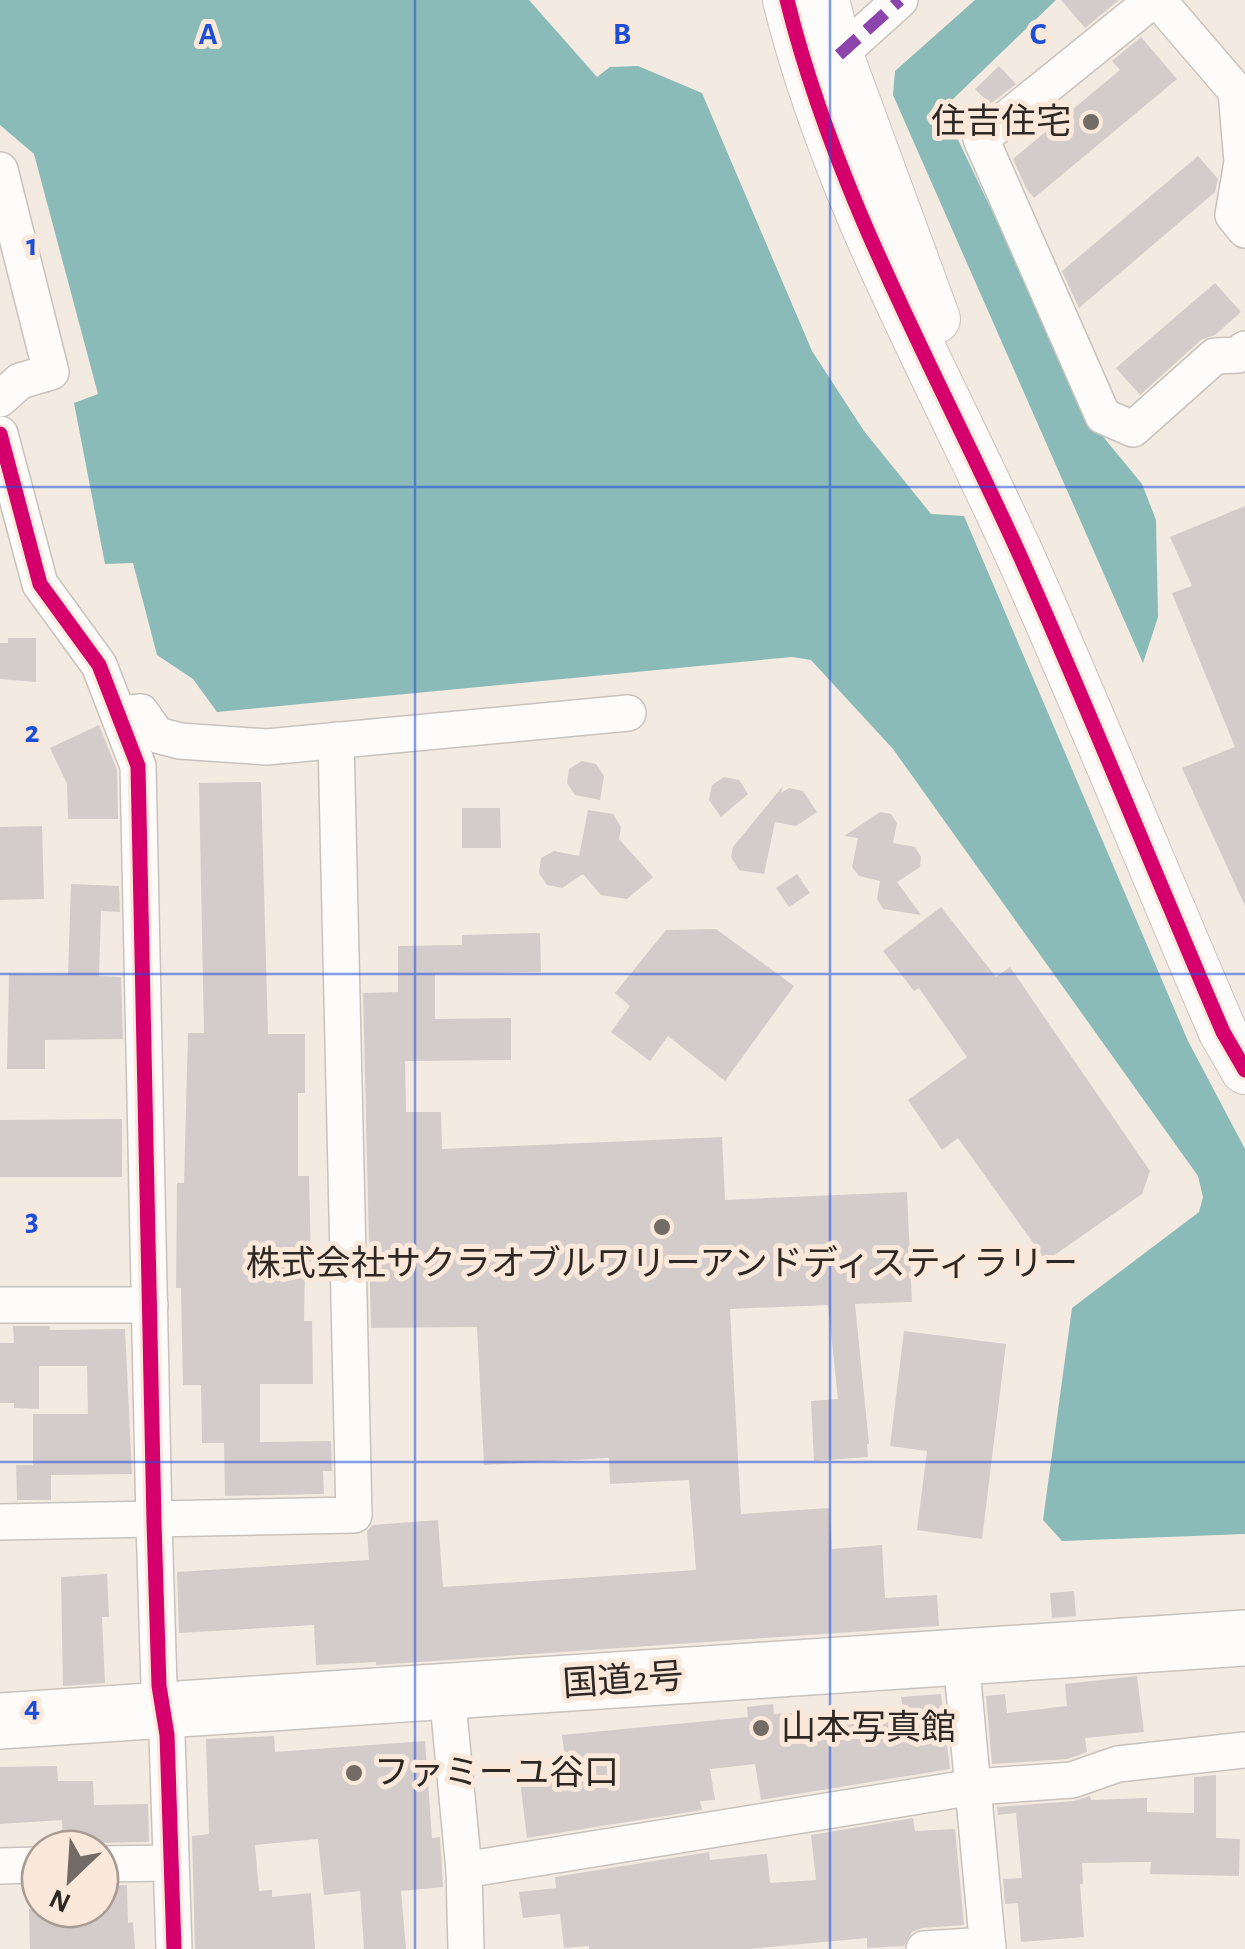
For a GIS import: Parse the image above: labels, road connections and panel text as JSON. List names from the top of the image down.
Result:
{
  "streets": {
    "highway": ["国道2号"]
  },
  "places": [
    "住吉住宅",
    "株式会社サクラオブルワリーアンドディスティラリー",
    "山本写真館",
    "ファミーユ谷口"
  ],
  "north": "bottom left",
  "grid": {
    "columns": ["A", "B", "C"],
    "rows": [
      "1",
      "2",
      "3",
      "4"
    ]
  }
}
